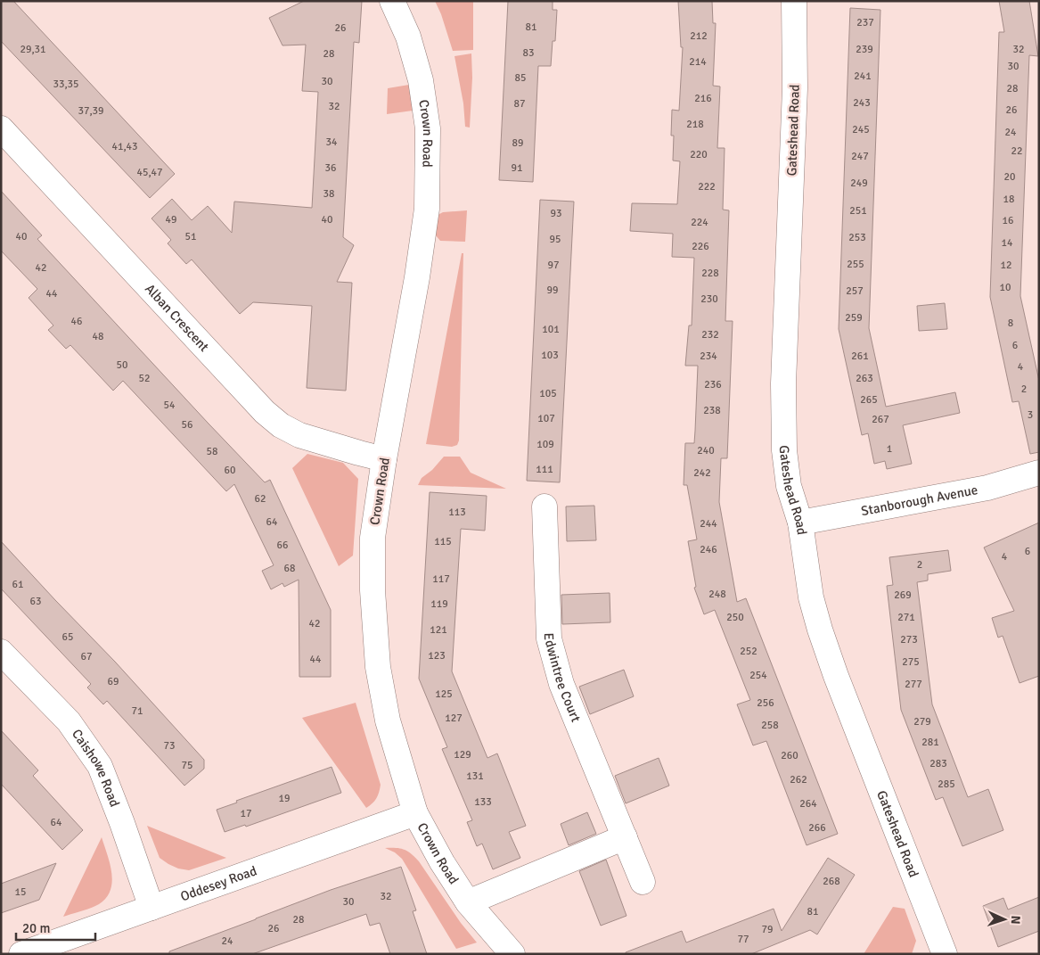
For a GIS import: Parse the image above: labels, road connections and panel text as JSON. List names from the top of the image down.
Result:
{
  "streets": {
    "street": [
      "Gateshead Road",
      "Crown Road",
      "Alban Crescent",
      "Stanborough Avenue",
      "Edwintree Court",
      "Caishowe Road",
      "Oddesey Road"
    ]
  },
  "crossings": [
    ["Gateshead Road", "Stanborough Avenue"],
    ["Crown Road", "Alban Crescent"],
    ["Crown Road", "Oddesey Road"],
    ["Caishowe Road", "Oddesey Road"]
  ],
  "house_numbers": [
    "237",
    "81",
    "26",
    "212",
    "29,31",
    "239",
    "32",
    "83",
    "28",
    "214",
    "30",
    "241",
    "85",
    "30",
    "33,35",
    "28",
    "216",
    "243",
    "87",
    "32",
    "26",
    "37,39",
    "218",
    "245",
    "24",
    "34",
    "89",
    "41,43",
    "22",
    "220",
    "247",
    "36",
    "91",
    "45,47",
    "20",
    "249",
    "222",
    "38",
    "18",
    "251",
    "93",
    "49",
    "40",
    "16",
    "224",
    "40",
    "51",
    "253",
    "95",
    "14",
    "226",
    "255",
    "97",
    "12",
    "42",
    "228",
    "10",
    "99",
    "257",
    "44",
    "230",
    "259",
    "46",
    "8",
    "101",
    "232",
    "48",
    "6",
    "103",
    "234",
    "261",
    "50",
    "4",
    "52",
    "263",
    "236",
    "2",
    "105",
    "265",
    "54",
    "238",
    "3",
    "107",
    "267",
    "56",
    "109",
    "1",
    "240",
    "58",
    "111",
    "60",
    "242",
    "62",
    "113",
    "64",
    "244",
    "115",
    "66",
    "246",
    "6",
    "4",
    "2",
    "68",
    "117",
    "61",
    "248",
    "269",
    "63",
    "119",
    "250",
    "271",
    "42",
    "121",
    "65",
    "273",
    "252",
    "123",
    "67",
    "44",
    "275",
    "254",
    "69",
    "277",
    "125",
    "256",
    "71",
    "127",
    "279",
    "258",
    "281",
    "73",
    "129",
    "260",
    "283",
    "75",
    "131",
    "262",
    "285",
    "19",
    "133",
    "264",
    "17",
    "64",
    "266",
    "268",
    "15",
    "32",
    "30",
    "81",
    "28",
    "26",
    "79",
    "77",
    "24"
  ],
  "scale_bar": "20 m",
  "north": "right"
}
